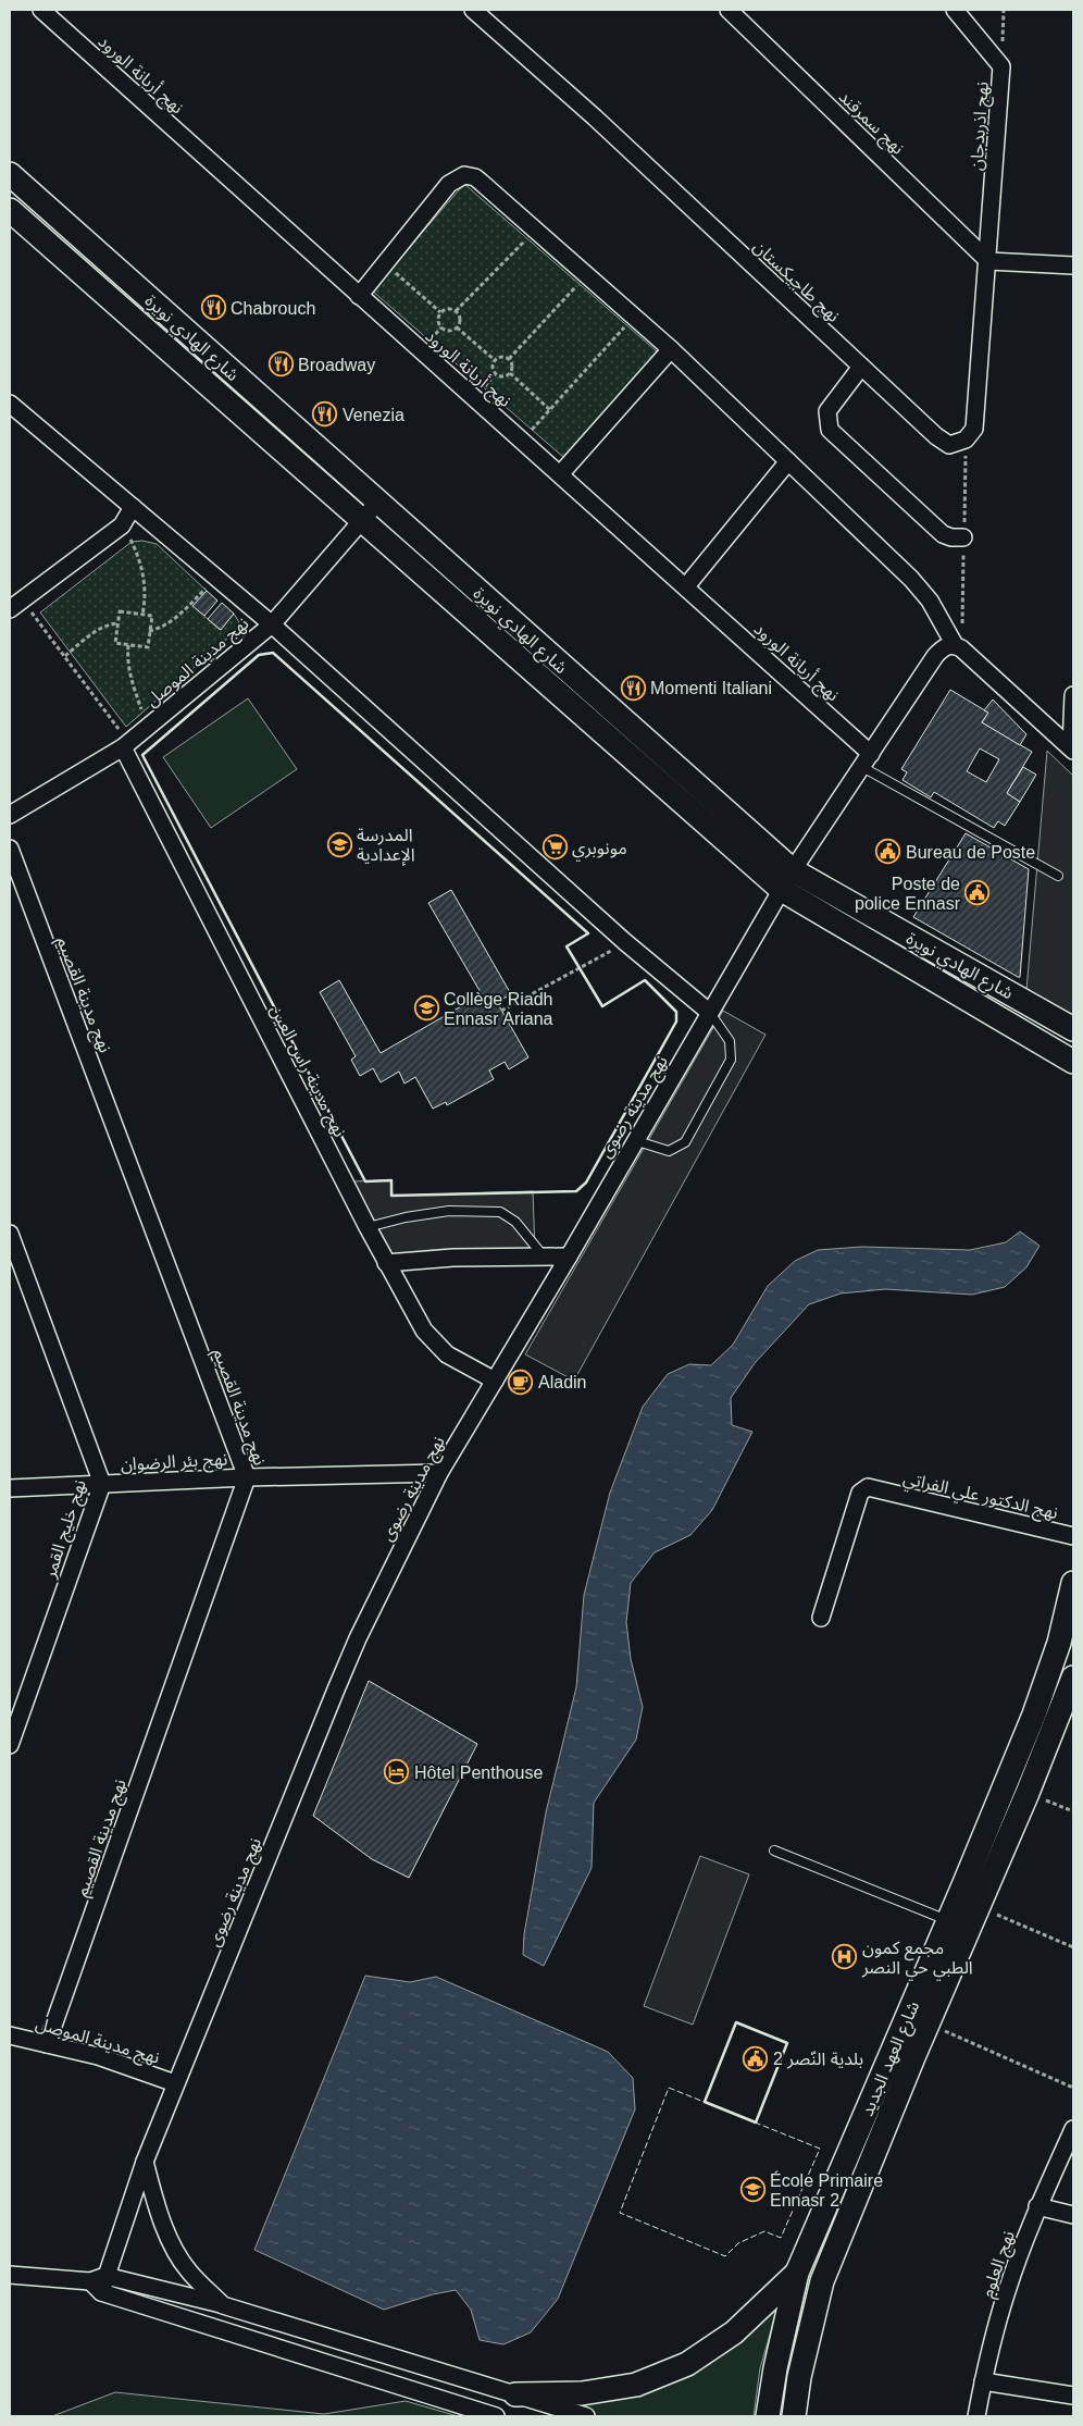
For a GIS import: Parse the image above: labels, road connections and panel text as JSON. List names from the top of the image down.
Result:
{
  "streets": {
    "main road": ["شارع الهادي نويرة", "شارع العهد الجديد"],
    "street": [
      "نهج أريانة الورود",
      "نهج سمرقند",
      "نهج اذربدجان",
      "نهج طاجيكستان",
      "نهج مدينة الموصل",
      "نهج مدينة القصيم",
      "نهج مدينة راس العين",
      "نهج مدينة رضوى",
      "نهج بئر الرضوان",
      "نهج الدكتور علي الفراتي",
      "نهج خليج القمر",
      "نهج العلوم"
    ]
  },
  "crossings": [
    ["نهج سمرقند", "نهج اذربدجان"],
    ["نهج سمرقند", "نهج طاجيكستان"],
    ["نهج اذربدجان", "نهج طاجيكستان"],
    ["شارع الهادي نويرة", "نهج مدينة الموصل"],
    ["شارع الهادي نويرة", "نهج مدينة رضوى"],
    ["نهج مدينة الموصل", "نهج مدينة القصيم"],
    ["نهج مدينة الموصل", "نهج مدينة راس العين"],
    ["نهج مدينة الموصل", "نهج مدينة رضوى"],
    ["نهج مدينة القصيم", "نهج بئر الرضوان"],
    ["نهج مدينة راس العين", "نهج مدينة رضوى"],
    ["نهج مدينة رضوى", "نهج بئر الرضوان"],
    ["نهج بئر الرضوان", "نهج خليج القمر"]
  ],
  "places": {
    "restaurant": [
      "Chabrouch",
      "Broadway",
      "Venezia",
      "Momenti Italiani"
    ],
    "school or university": ["المدرسة الإعدادية", "Collège Riadh Ennasr Ariana", "École Primaire Ennasr 2"],
    "supermarket": ["مونوبري"],
    "public building": ["Bureau de Poste", "Poste de police Ennasr", "بلدية النّصر 2"],
    "cafe": ["Aladin"],
    "hotel": ["Hôtel Penthouse"],
    "hospital": ["مجمع كمون الطبي حي النصر"]
  }
}
